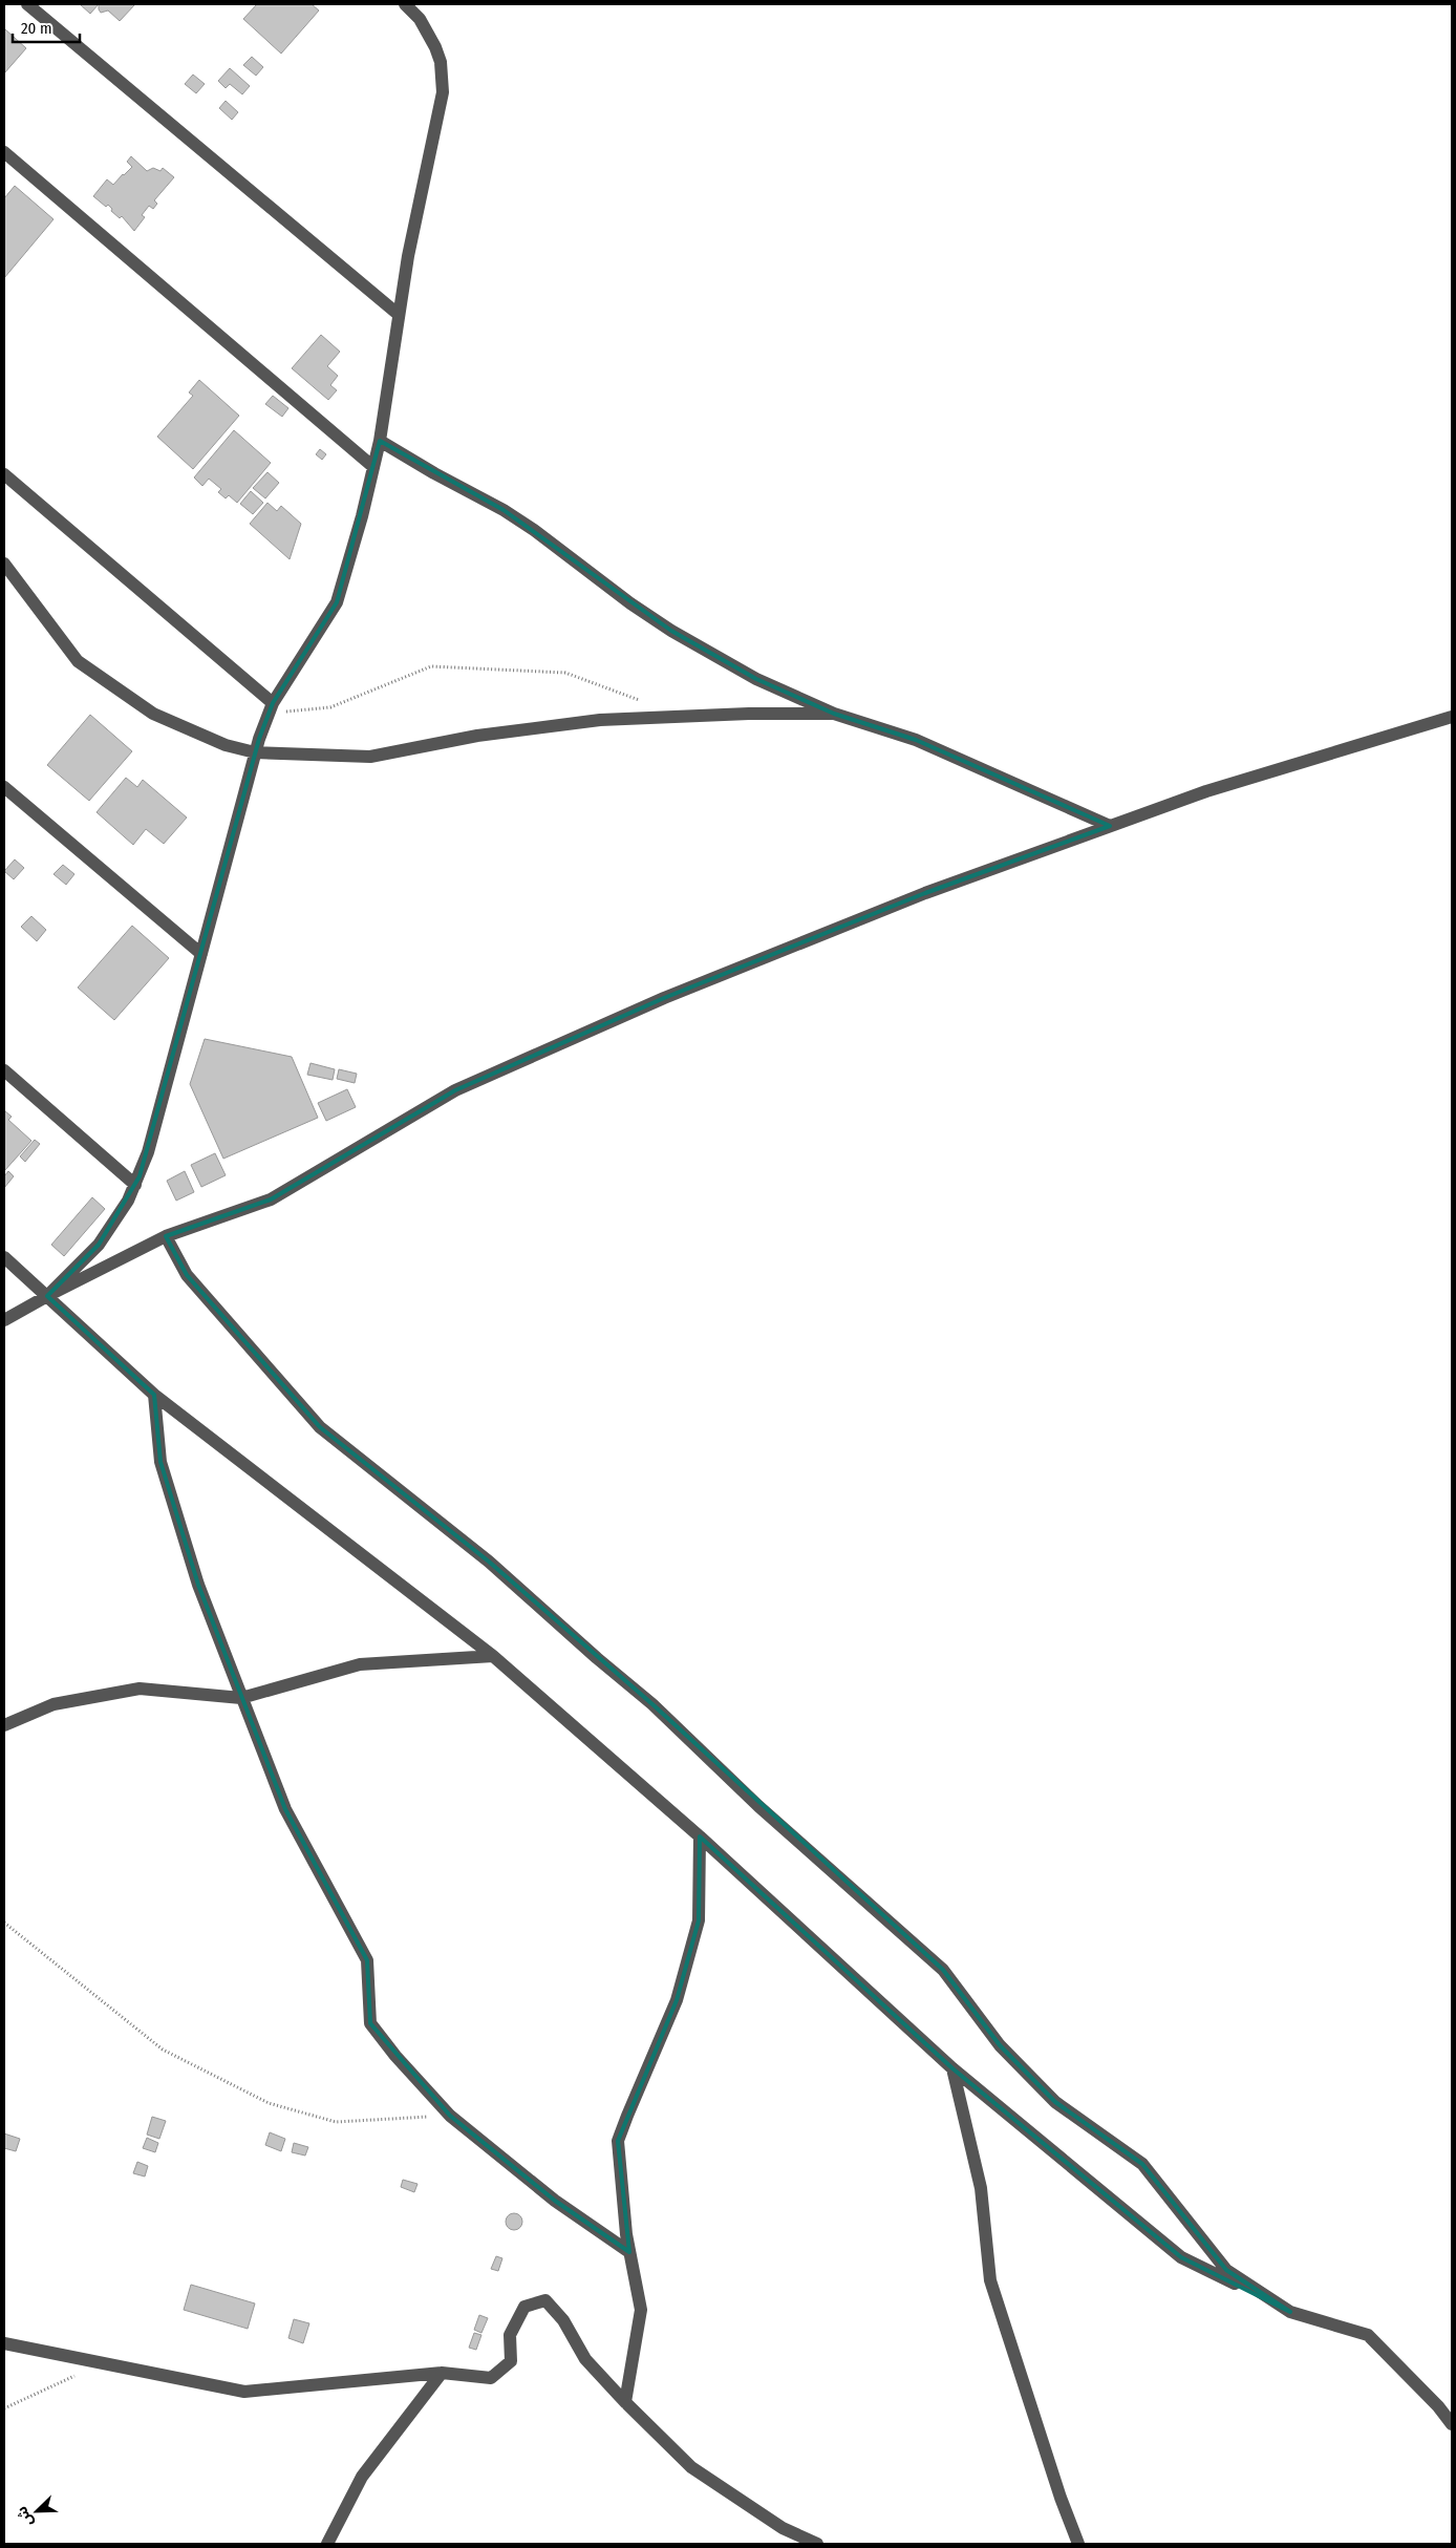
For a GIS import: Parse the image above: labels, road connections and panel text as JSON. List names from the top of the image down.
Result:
{
  "scale_bar": "20 m",
  "north": "bottom left"
}
